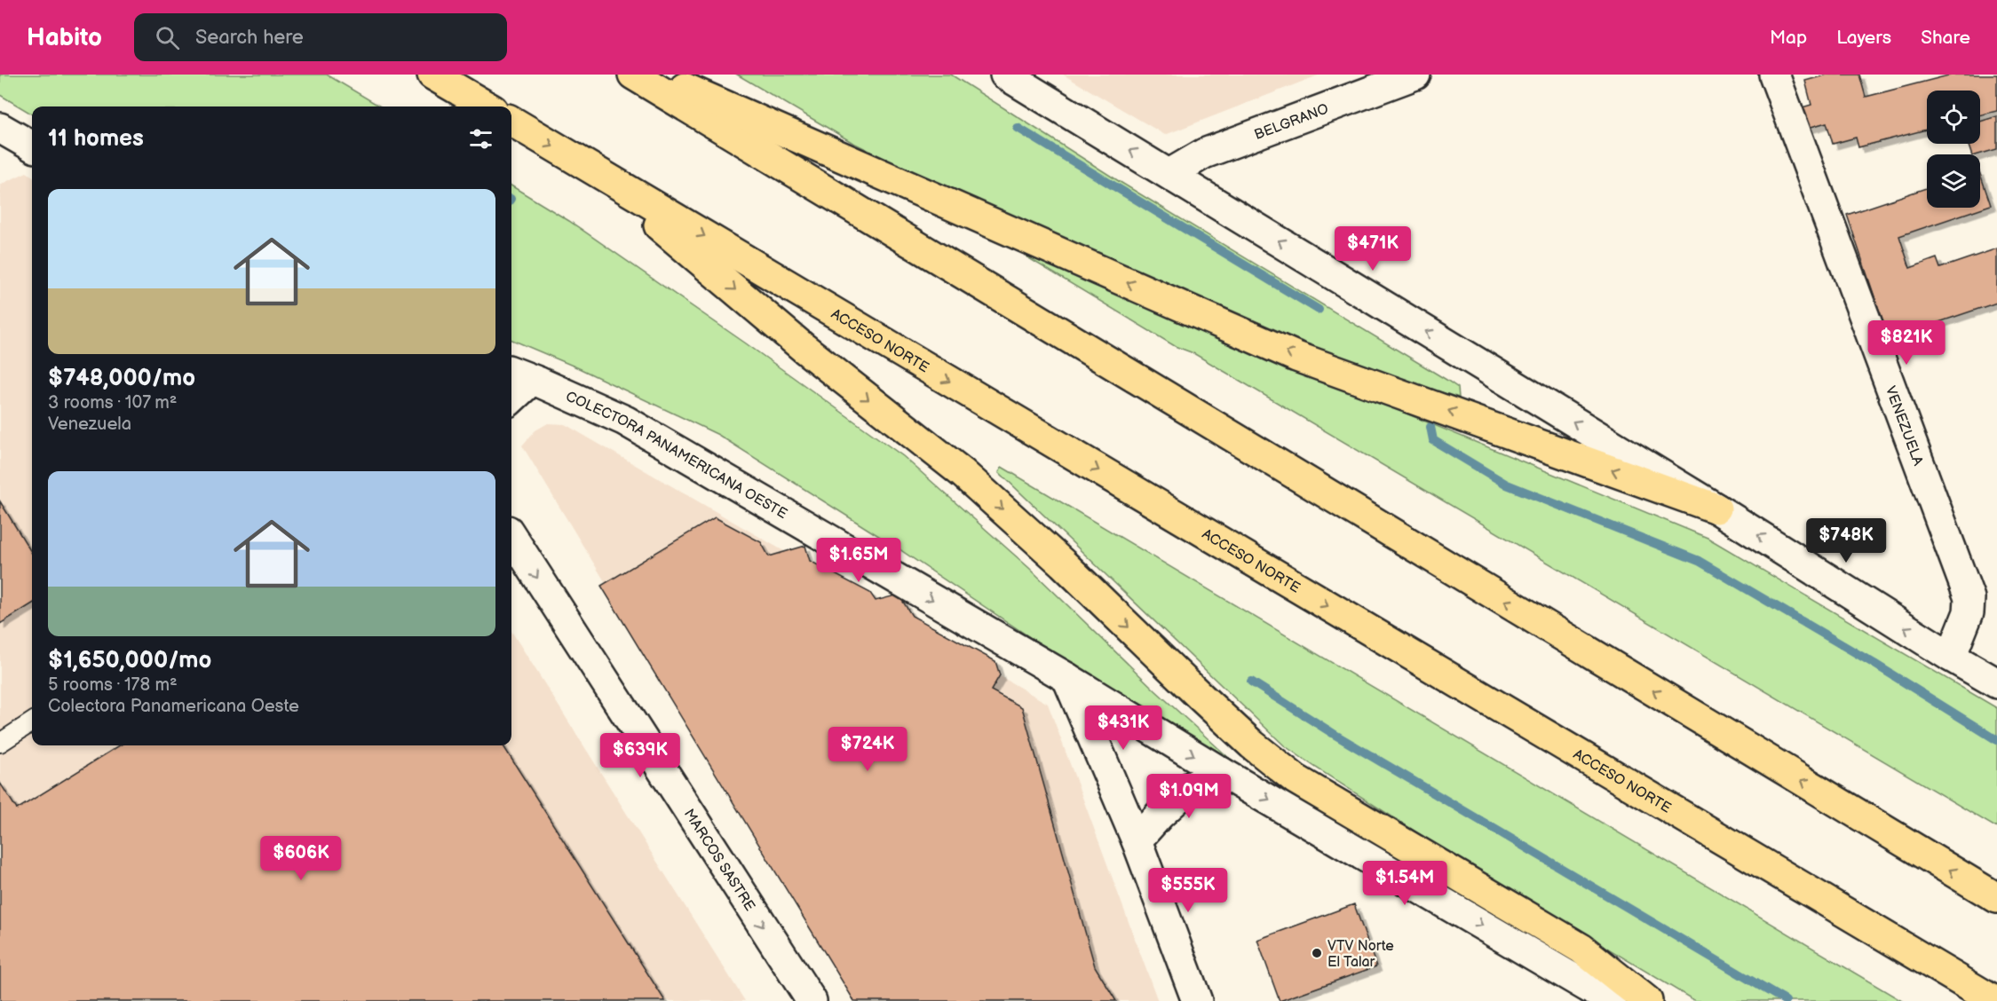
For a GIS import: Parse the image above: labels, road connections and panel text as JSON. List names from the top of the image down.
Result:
{
  "streets": {
    "highway": ["ACCESO NORTE"],
    "street": [
      "BELGRANO",
      "VENEZUELA",
      "COLECTORA PANAMERICANA OESTE",
      "MARCOS SASTRE"
    ]
  },
  "one_way": ["COLECTORA PANAMERICANA OESTE", "MARCOS SASTRE"],
  "places": ["VTV Norte El Talar"],
  "page": {
    "header": "Habito",
    "search": "Search here",
    "nav": ["Map", "Layers", "Share"],
    "heading": "11 homes",
    "list": [
      {
        "name": "$748,000/mo",
        "note": "3 rooms · 107 m² · Venezuela"
      },
      {
        "name": "$1,650,000/mo",
        "note": "5 rooms · 178 m² · Colectora Panamericana Oeste"
      }
    ],
    "price": [
      "$471K",
      "$821K",
      "$748K",
      "$1.65M",
      "$431K",
      "$724K",
      "$639K",
      "$1.09M",
      "$606K",
      "$1.54M",
      "$555K"
    ]
  }
}
